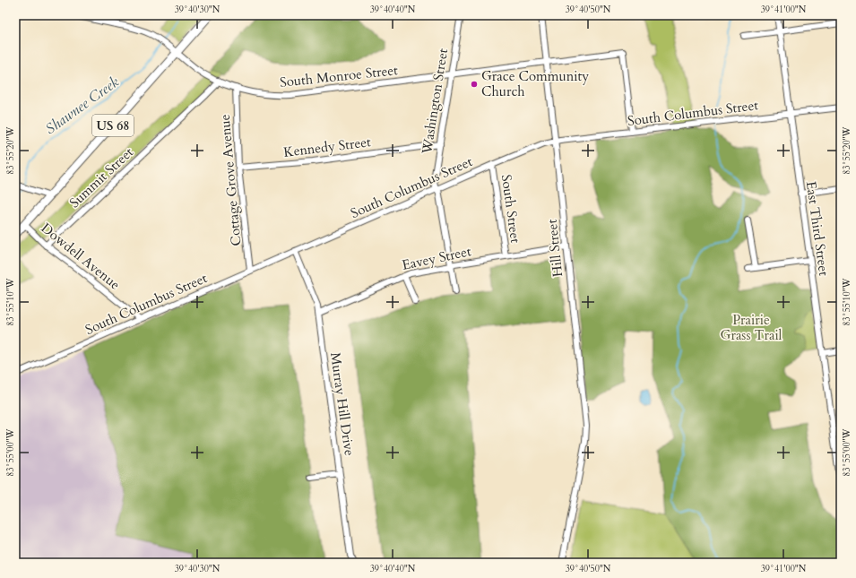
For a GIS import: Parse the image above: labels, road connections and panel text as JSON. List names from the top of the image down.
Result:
{
  "streets": {
    "main road": ["US 68"],
    "street": [
      "South Monroe Street",
      "Washington Street",
      "South Columbus Street",
      "Kennedy Street",
      "Summit Street",
      "Cottage Grove Avenue",
      "South Street",
      "East Third Street",
      "Hill Street",
      "Dowdell Avenue",
      "Eavey Street",
      "Murray Hill Drive"
    ]
  },
  "crossings": [
    ["South Monroe Street", "Washington Street"],
    ["South Monroe Street", "South Columbus Street"],
    ["South Monroe Street", "US 68"],
    ["South Monroe Street", "Summit Street"],
    ["South Monroe Street", "Cottage Grove Avenue"],
    ["South Monroe Street", "Hill Street"],
    ["Washington Street", "South Columbus Street"],
    ["Washington Street", "Kennedy Street"],
    ["Washington Street", "Eavey Street"],
    ["South Columbus Street", "Cottage Grove Avenue"],
    ["South Columbus Street", "South Street"],
    ["South Columbus Street", "East Third Street"],
    ["South Columbus Street", "Hill Street"],
    ["South Columbus Street", "Dowdell Avenue"],
    ["South Columbus Street", "Murray Hill Drive"],
    ["US 68", "Dowdell Avenue"],
    ["Kennedy Street", "Cottage Grove Avenue"],
    ["Summit Street", "Dowdell Avenue"],
    ["South Street", "Eavey Street"],
    ["Hill Street", "Eavey Street"],
    ["Eavey Street", "Murray Hill Drive"]
  ],
  "water": ["Shawnee Creek"],
  "parks": ["Prairie Grass Trail"],
  "places": ["Grace Community Church"],
  "coordinates": [
    "39°40'30\"N",
    "39°40'40\"N",
    "39°40'50\"N",
    "39°41'00\"N",
    "83°55'20\"W",
    "83°55'10\"W",
    "83°55'00\"W"
  ]
}
